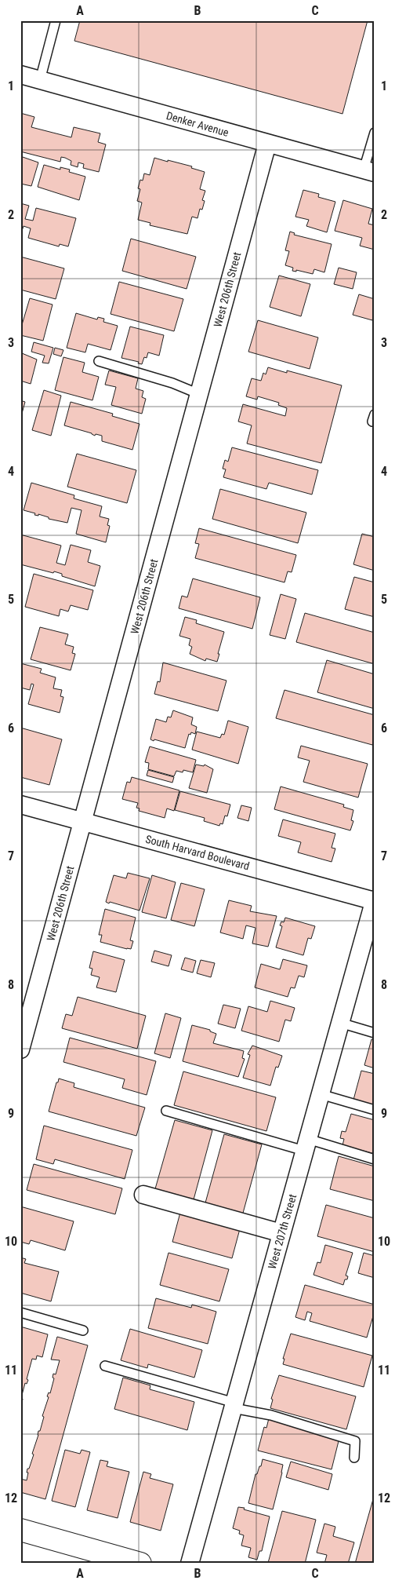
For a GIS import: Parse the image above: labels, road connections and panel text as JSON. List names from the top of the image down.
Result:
{
  "streets": {
    "street": [
      "Denker Avenue",
      "West 206th Street",
      "South Harvard Boulevard",
      "West 207th Street"
    ]
  },
  "crossings": [
    ["Denker Avenue", "West 206th Street"],
    ["West 206th Street", "South Harvard Boulevard"],
    ["South Harvard Boulevard", "West 207th Street"]
  ],
  "grid": {
    "columns": ["A", "B", "C"],
    "rows": [
      "1",
      "2",
      "3",
      "4",
      "5",
      "6",
      "7",
      "8",
      "9",
      "10",
      "11",
      "12"
    ]
  }
}
